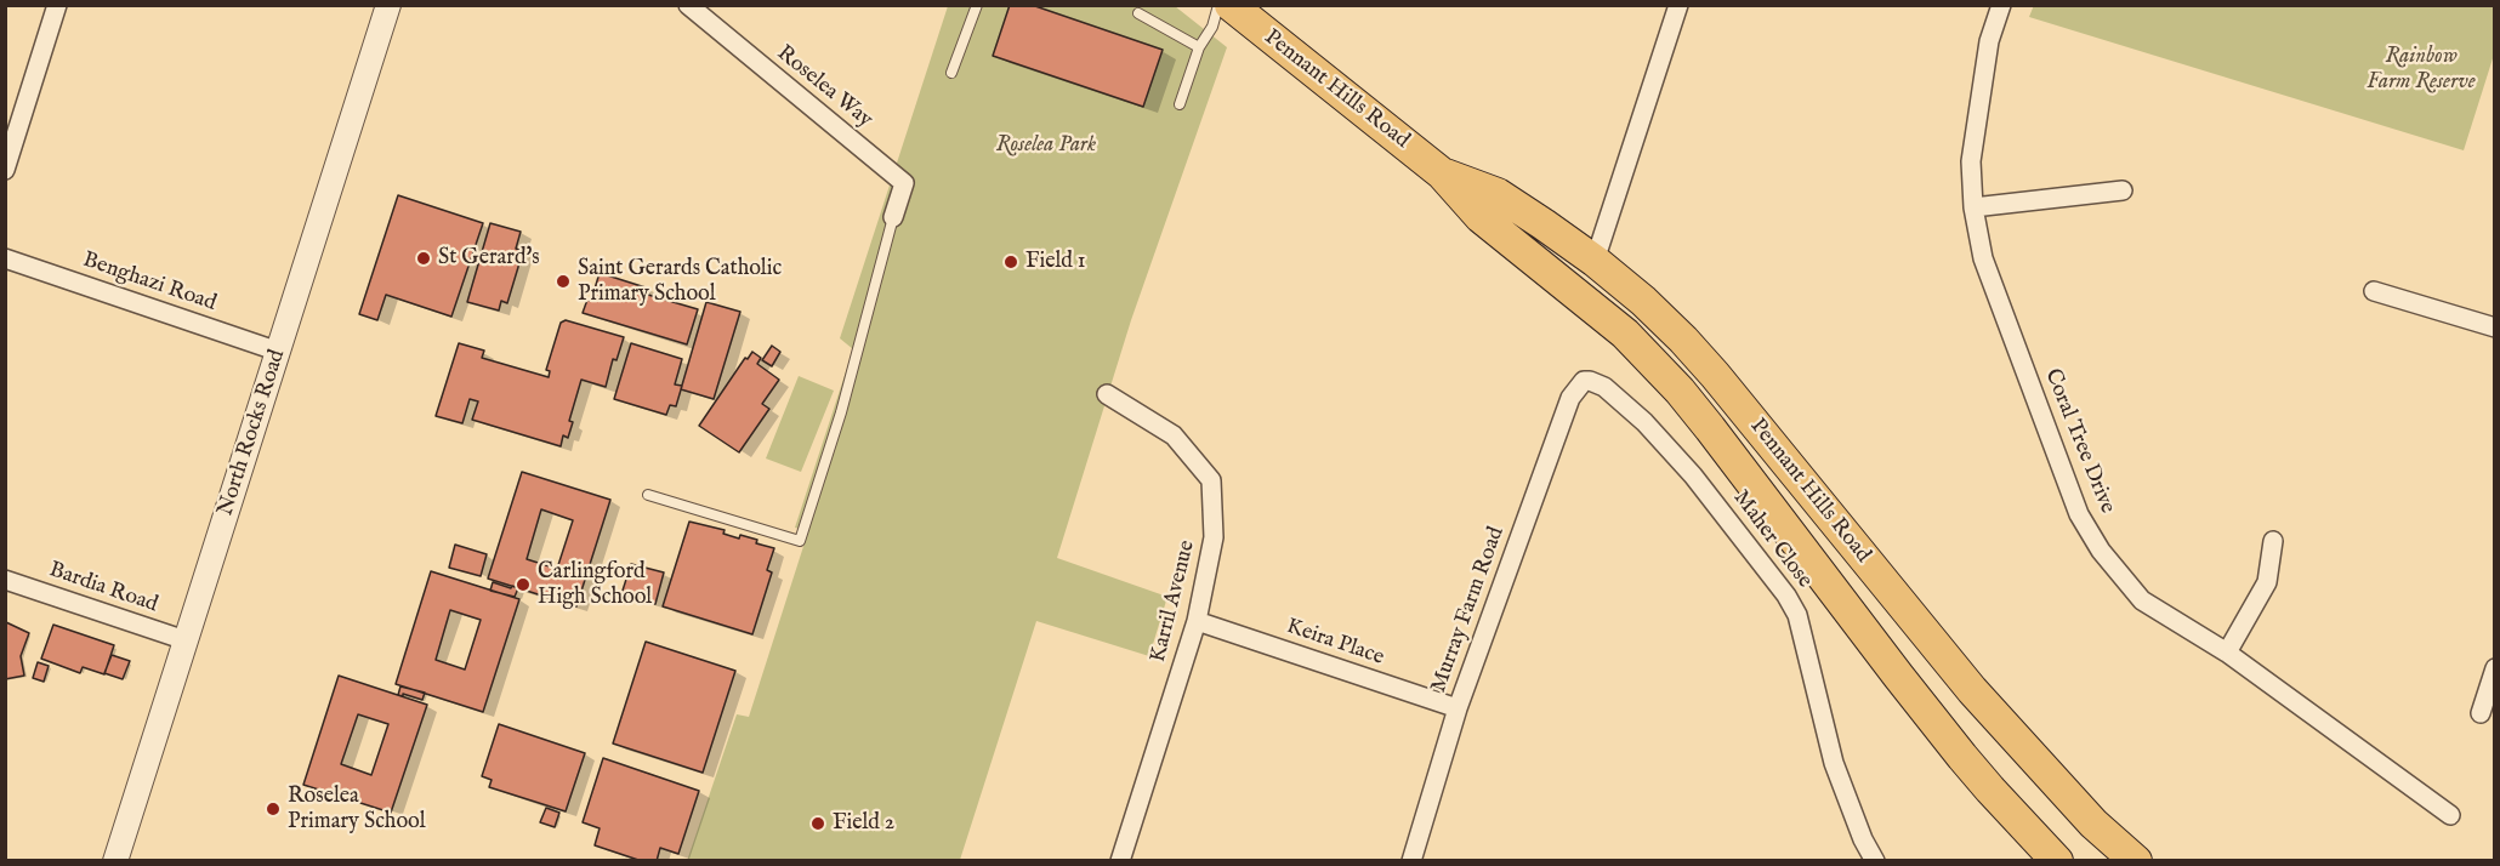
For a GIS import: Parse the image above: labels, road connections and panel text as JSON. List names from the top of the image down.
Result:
{
  "streets": {
    "highway": ["Pennant Hills Road"],
    "street": [
      "Roselea Way",
      "Benghazi Road",
      "North Rocks Road",
      "Coral Tree Drive",
      "Maher Close",
      "Bardia Road",
      "Karril Avenue",
      "Murray Farm Road",
      "Keira Place"
    ]
  },
  "crossings": [
    ["Benghazi Road", "North Rocks Road"],
    ["North Rocks Road", "Bardia Road"],
    ["Maher Close", "Murray Farm Road"],
    ["Karril Avenue", "Keira Place"],
    ["Murray Farm Road", "Keira Place"]
  ],
  "parks": ["Rainbow Farm Reserve", "Roselea Park"],
  "places": [
    "St Gerard's",
    "Field 1",
    "Saint Gerards Catholic Primary School",
    "Carlingford High School",
    "Roselea Primary School",
    "Field 2"
  ]
}
